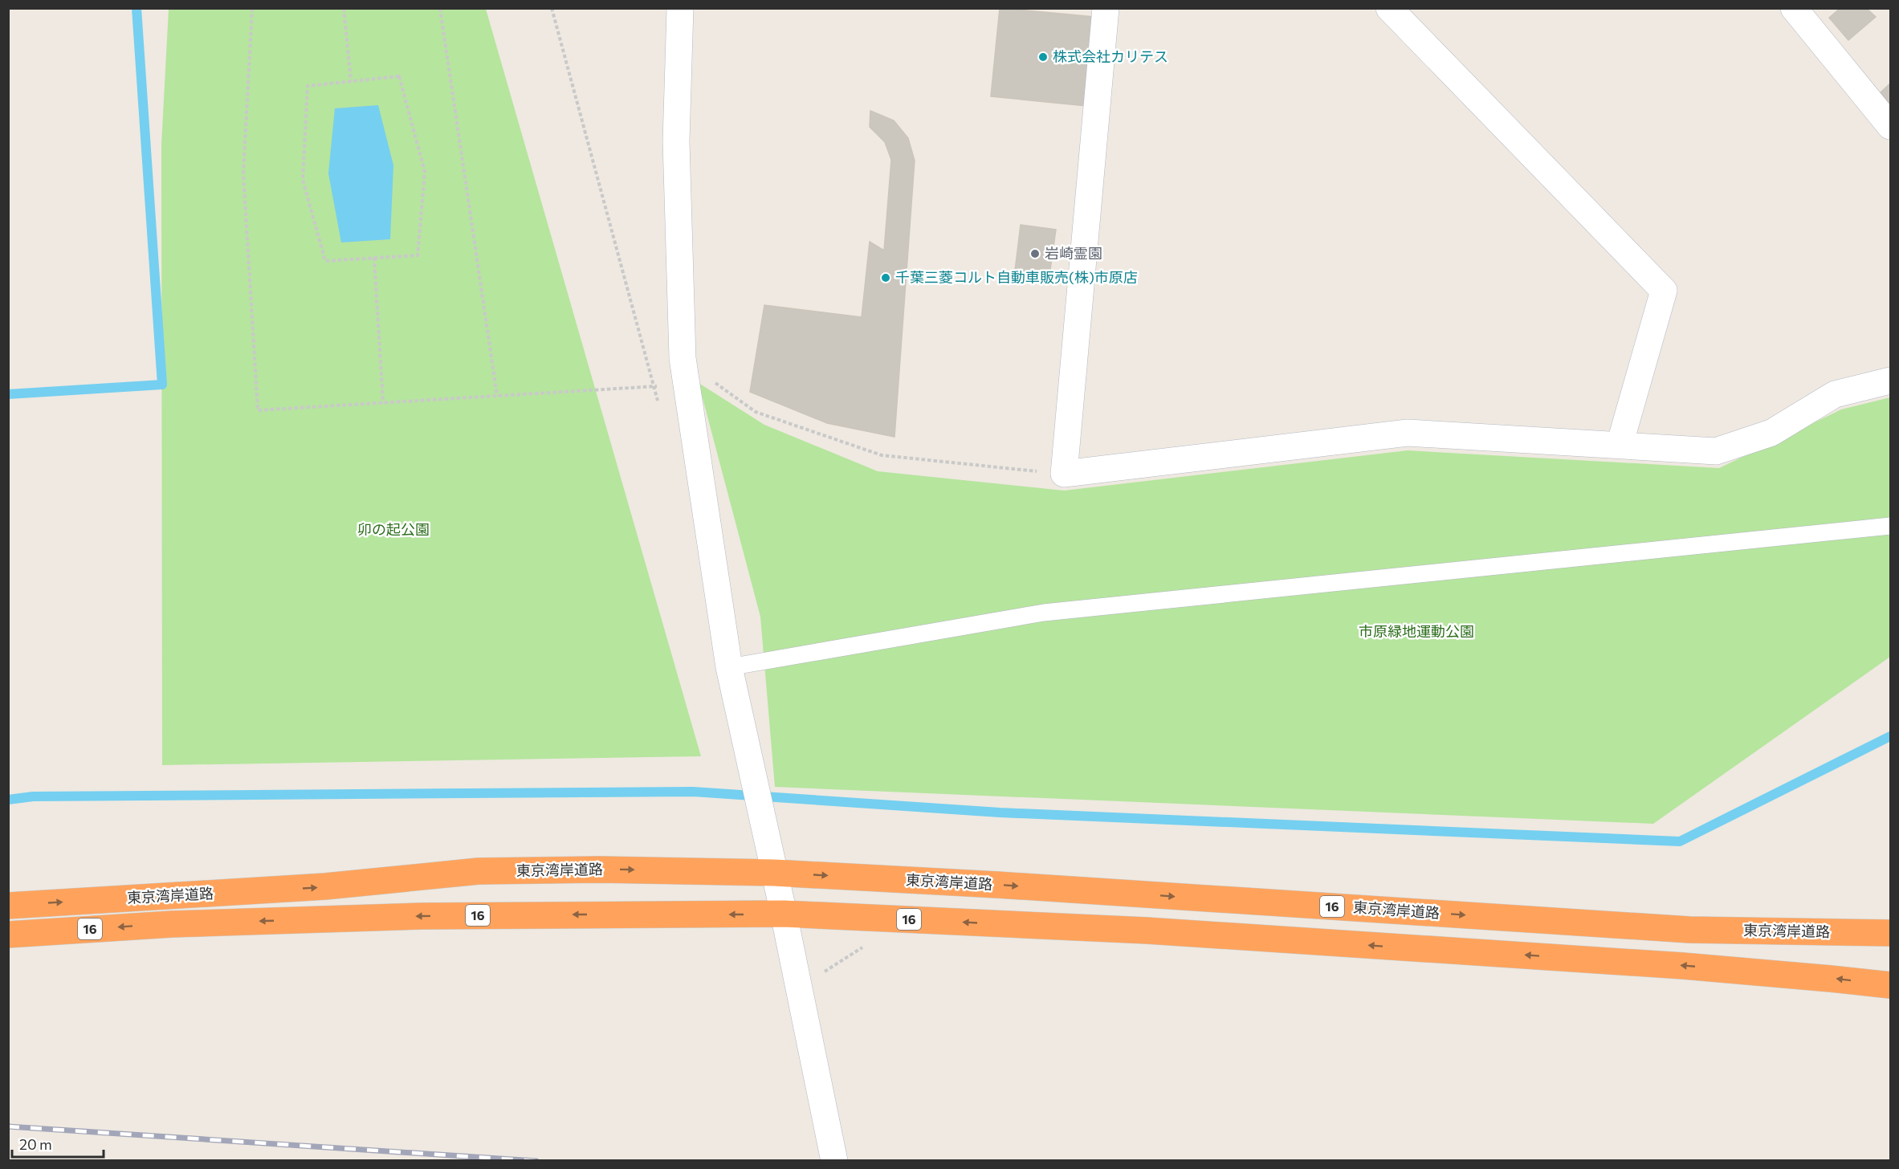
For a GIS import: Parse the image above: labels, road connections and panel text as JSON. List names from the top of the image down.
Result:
{
  "streets": {
    "highway": ["東京湾岸道路", "16"]
  },
  "parks": ["卯の起公園", "市原緑地運動公園"],
  "places": ["株式会社カリテス", "岩崎霊園", "千葉三菱コルト自動車販売(株)市原店"],
  "scale_bar": "20 m"
}
